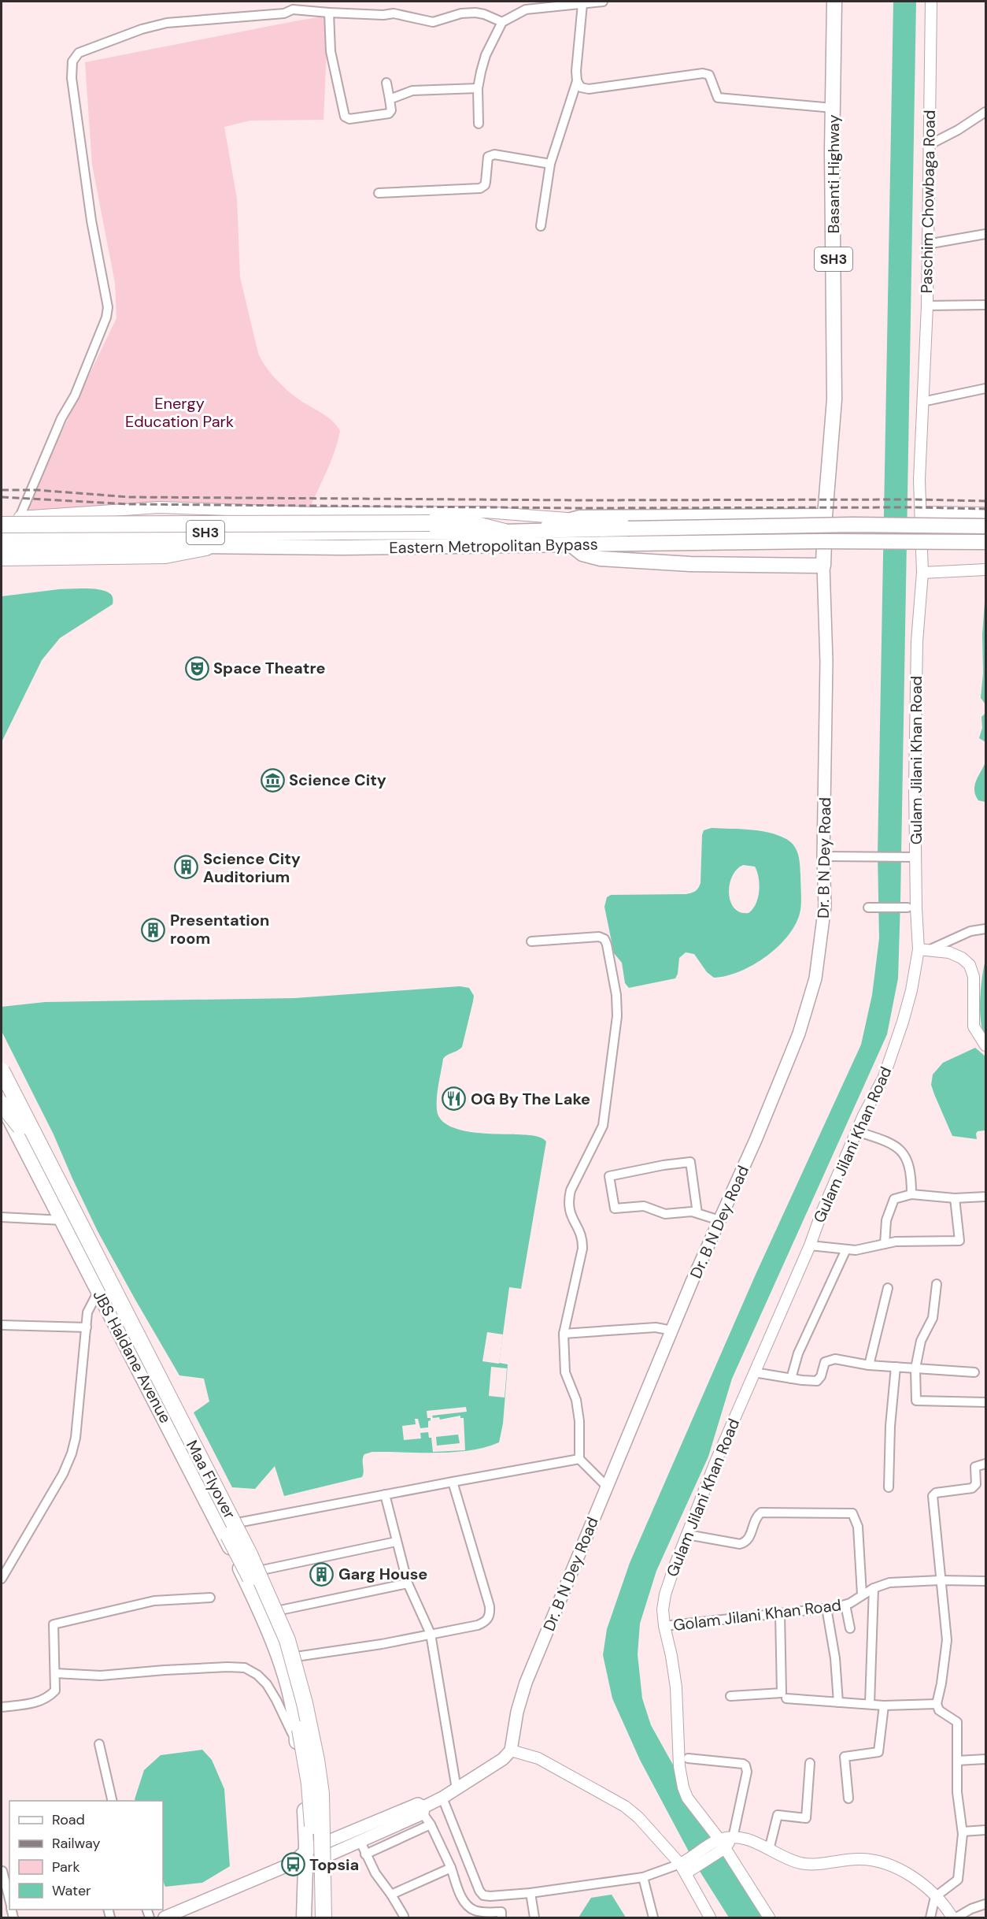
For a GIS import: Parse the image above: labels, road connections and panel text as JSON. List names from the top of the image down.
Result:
{
  "streets": {
    "highway": ["Maa Flyover"],
    "main road": [
      "Basanti Highway",
      "SH3",
      "Eastern Metropolitan Bypass",
      "Dr. B N Dey Road",
      "JBS Haldane Avenue"
    ],
    "street": ["Paschim Chowbaga Road", "Gulam Jilani Khan Road", "Golam Jilani Khan Road"]
  },
  "crossings": [
    ["Basanti Highway", "SH3"],
    ["Paschim Chowbaga Road", "Gulam Jilani Khan Road"],
    ["SH3", "Dr. B N Dey Road"],
    ["Gulam Jilani Khan Road", "Golam Jilani Khan Road"]
  ],
  "parks": ["Energy Education Park"],
  "places": {
    "theatre": ["Space Theatre"],
    "museum": ["Science City"],
    "building": ["Science City Auditorium", "Presentation room", "Garg House"],
    "restaurant": ["OG By The Lake"],
    "bus stop": ["Topsia"]
  },
  "legend": [
    "Road",
    "Railway",
    "Park",
    "Water"
  ]
}
